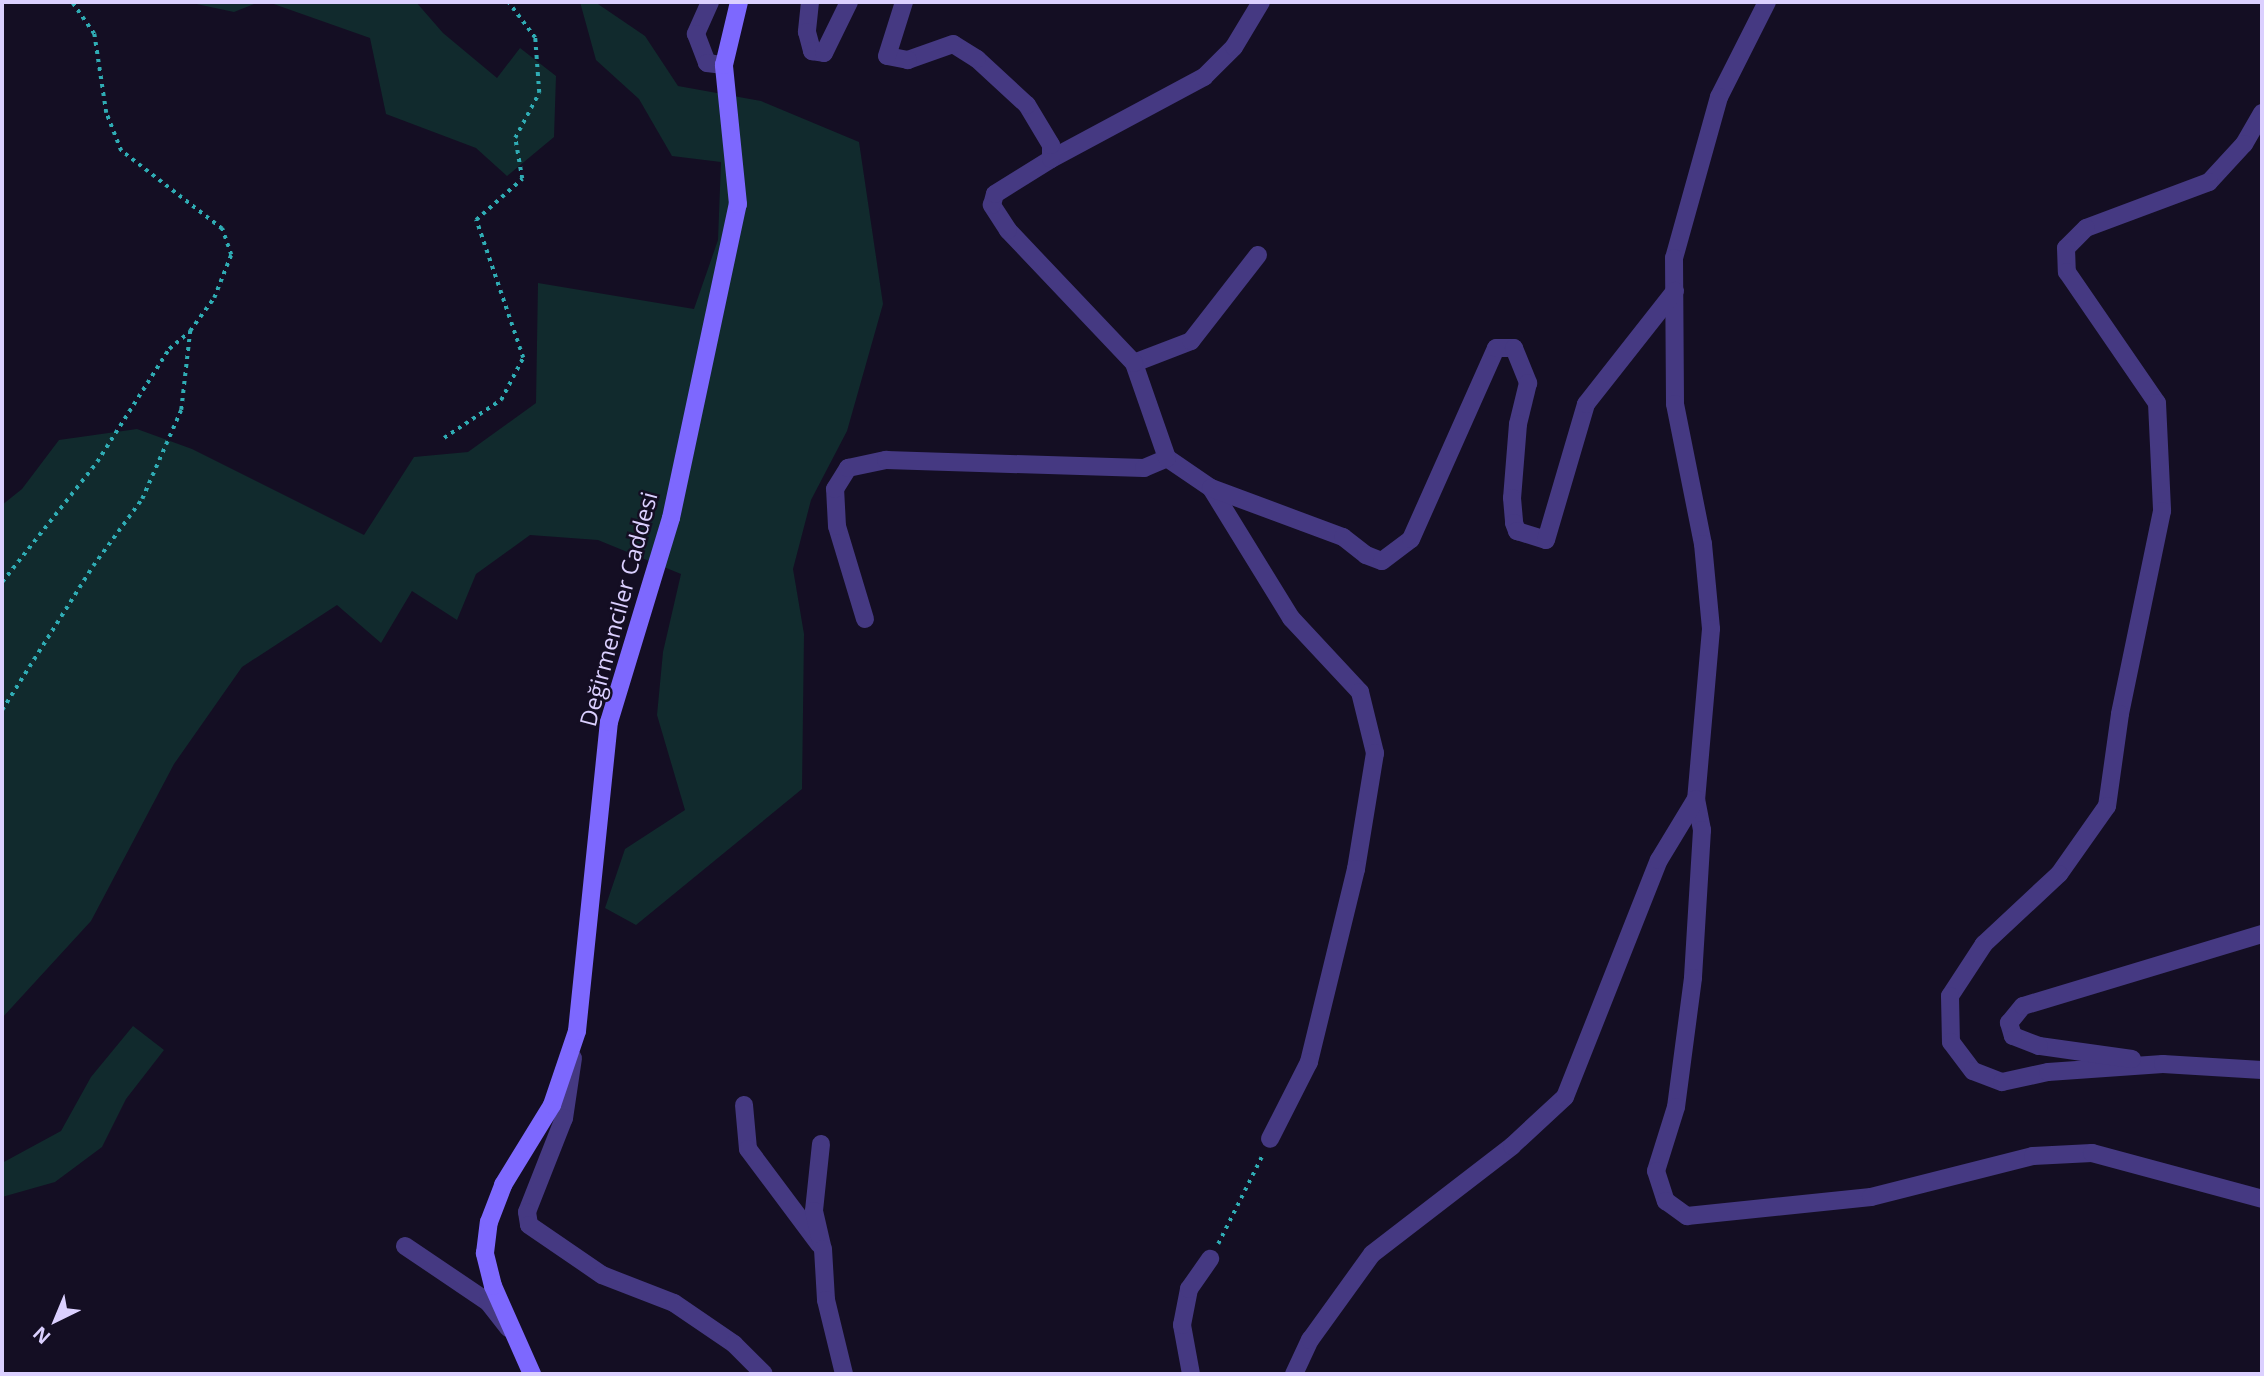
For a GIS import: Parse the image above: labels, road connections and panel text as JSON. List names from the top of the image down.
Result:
{
  "streets": {
    "main road": ["Değirmenciler Caddesi"]
  },
  "north": "bottom left"
}
